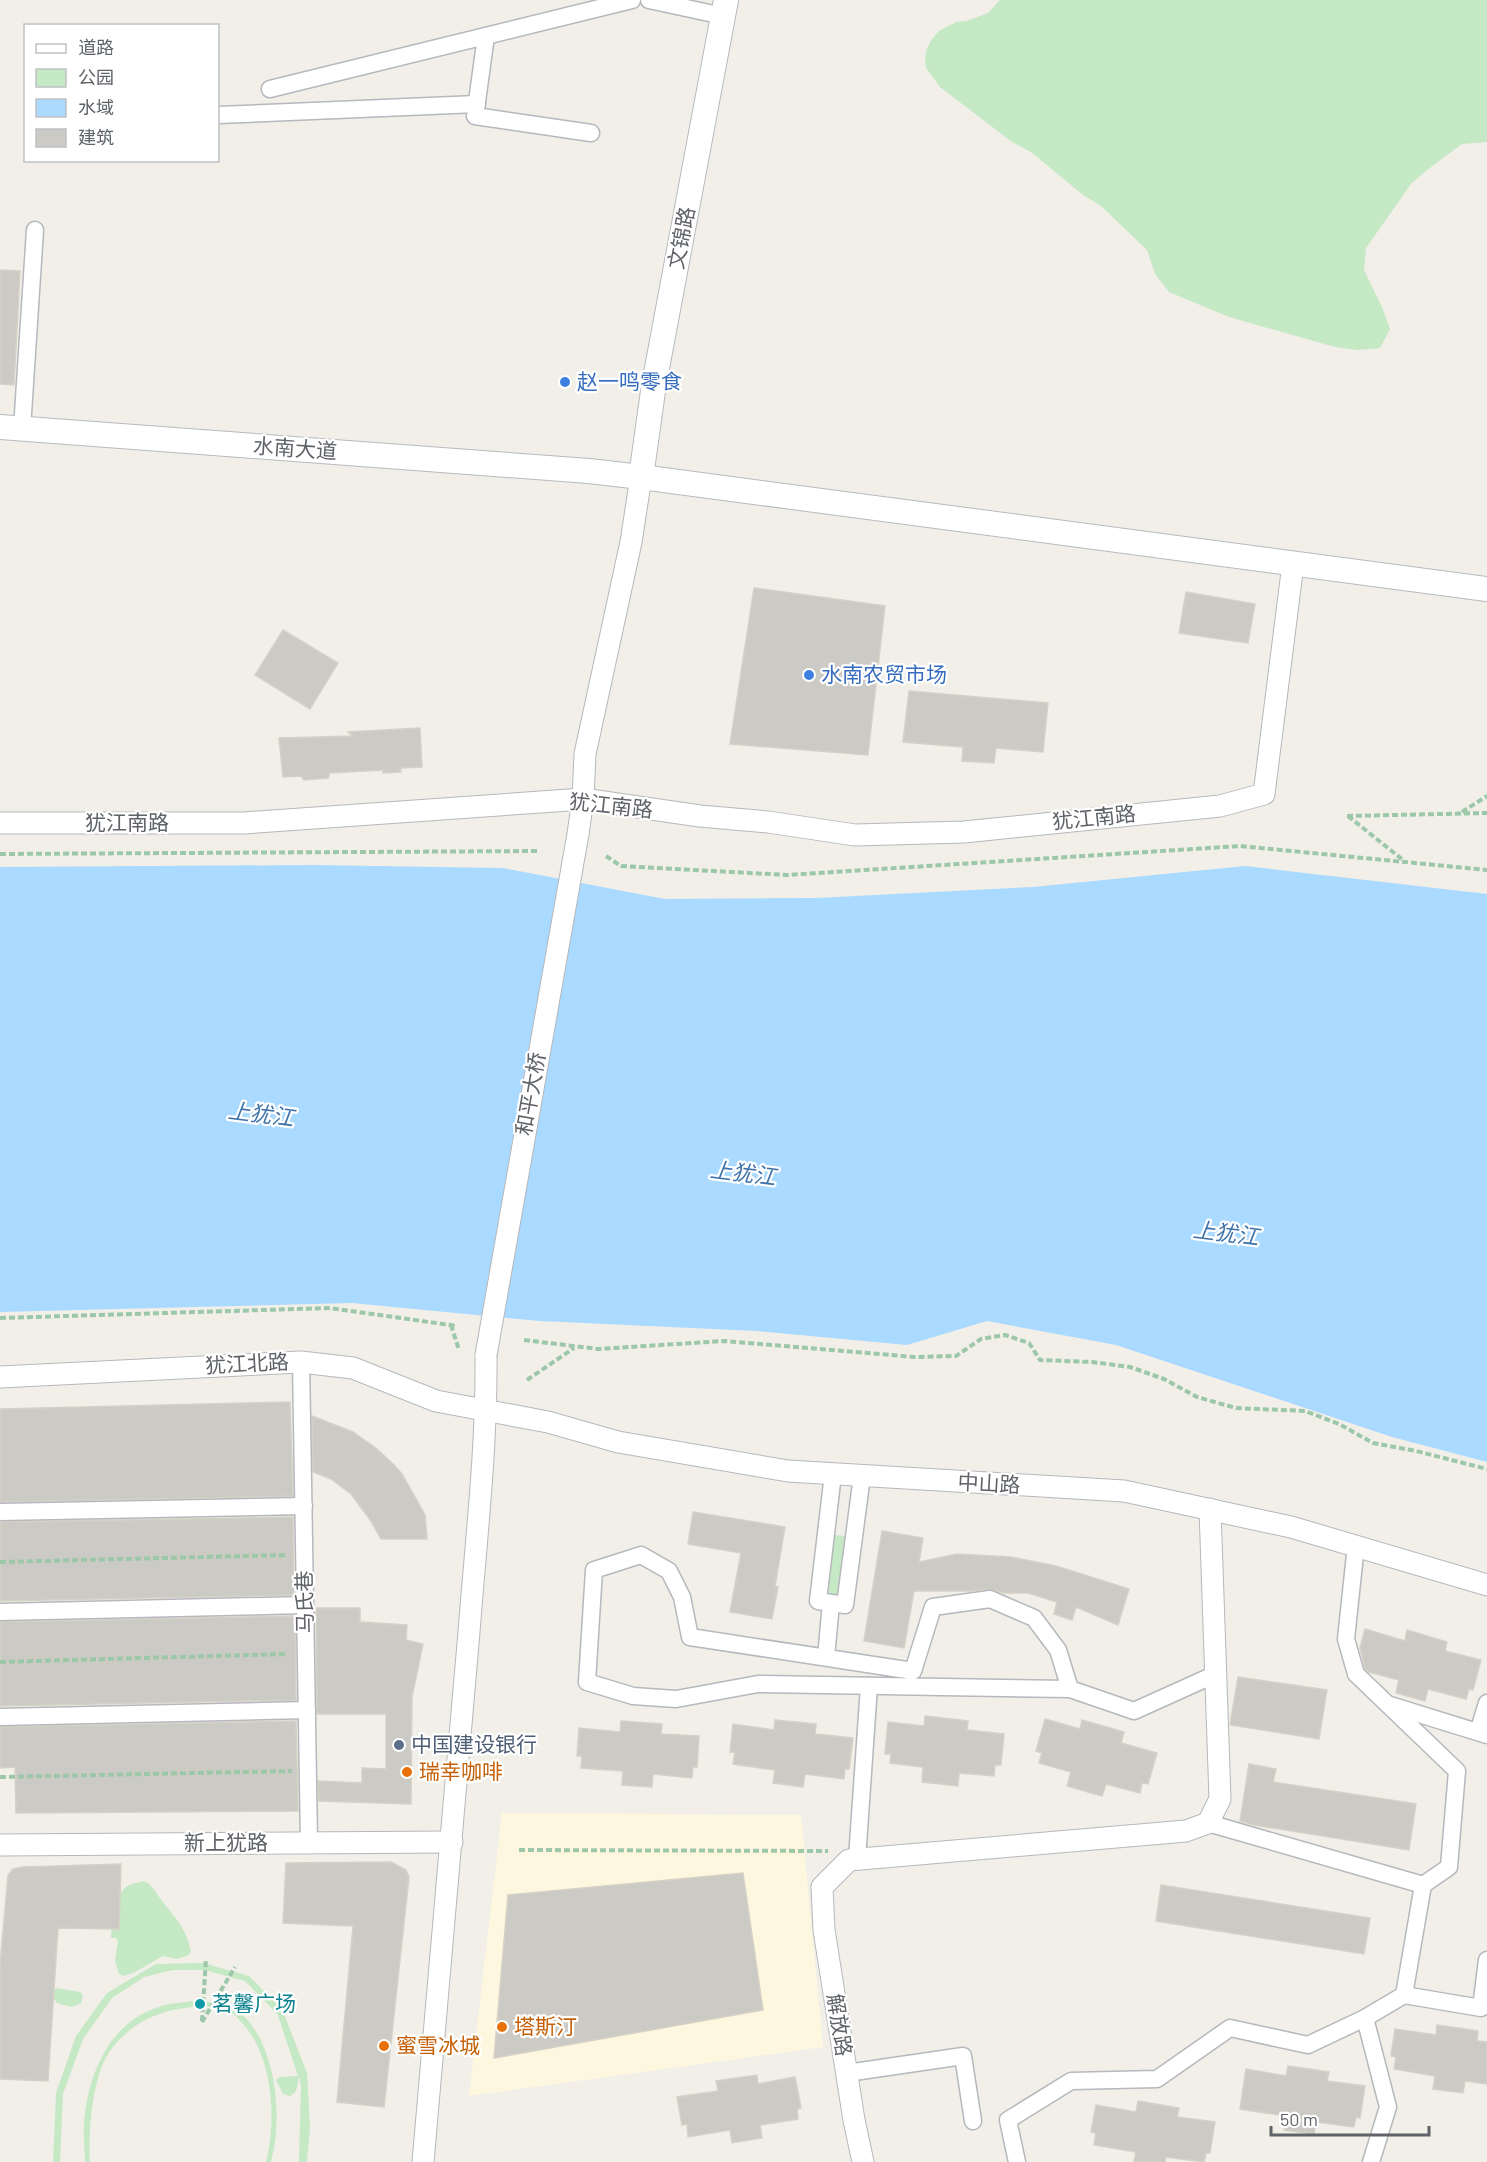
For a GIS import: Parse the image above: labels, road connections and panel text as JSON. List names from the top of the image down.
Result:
{
  "streets": {
    "main road": ["文锦路", "水南大道"],
    "street": [
      "犹江南路",
      "和平大桥",
      "犹江北路",
      "中山路",
      "马氏巷",
      "新上犹路",
      "解放路"
    ]
  },
  "crossings": [
    ["文锦路", "水南大道"],
    ["文锦路", "和平大桥"],
    ["水南大道", "犹江南路"],
    ["水南大道", "和平大桥"],
    ["犹江南路", "和平大桥"],
    ["和平大桥", "犹江北路"],
    ["和平大桥", "中山路"],
    ["和平大桥", "新上犹路"],
    ["犹江北路", "中山路"],
    ["犹江北路", "马氏巷"],
    ["马氏巷", "新上犹路"]
  ],
  "water": ["上犹江"],
  "places": [
    "赵一鸣零食",
    "水南农贸市场",
    "中国建设银行",
    "瑞幸咖啡",
    "茗馨广场",
    "塔斯汀",
    "蜜雪冰城"
  ],
  "legend": [
    "道路",
    "公园",
    "水域",
    "建筑"
  ],
  "scale_bar": "50 m"
}
